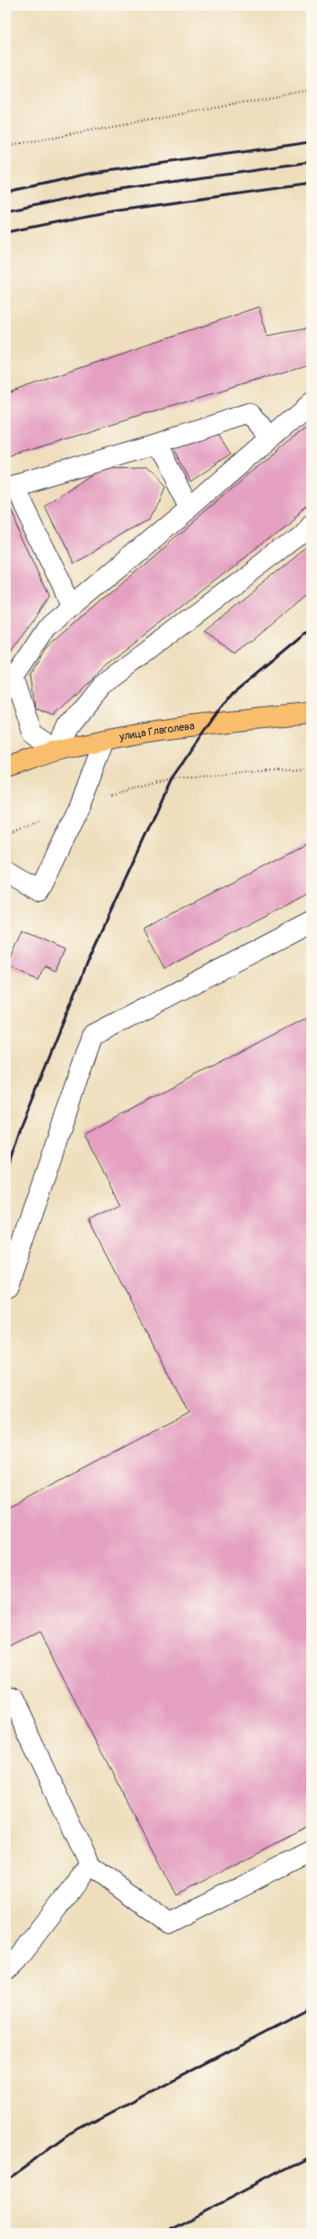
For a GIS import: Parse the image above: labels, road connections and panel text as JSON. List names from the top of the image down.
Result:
{
  "streets": {
    "main road": ["улица Глаголева"]
  }
}
